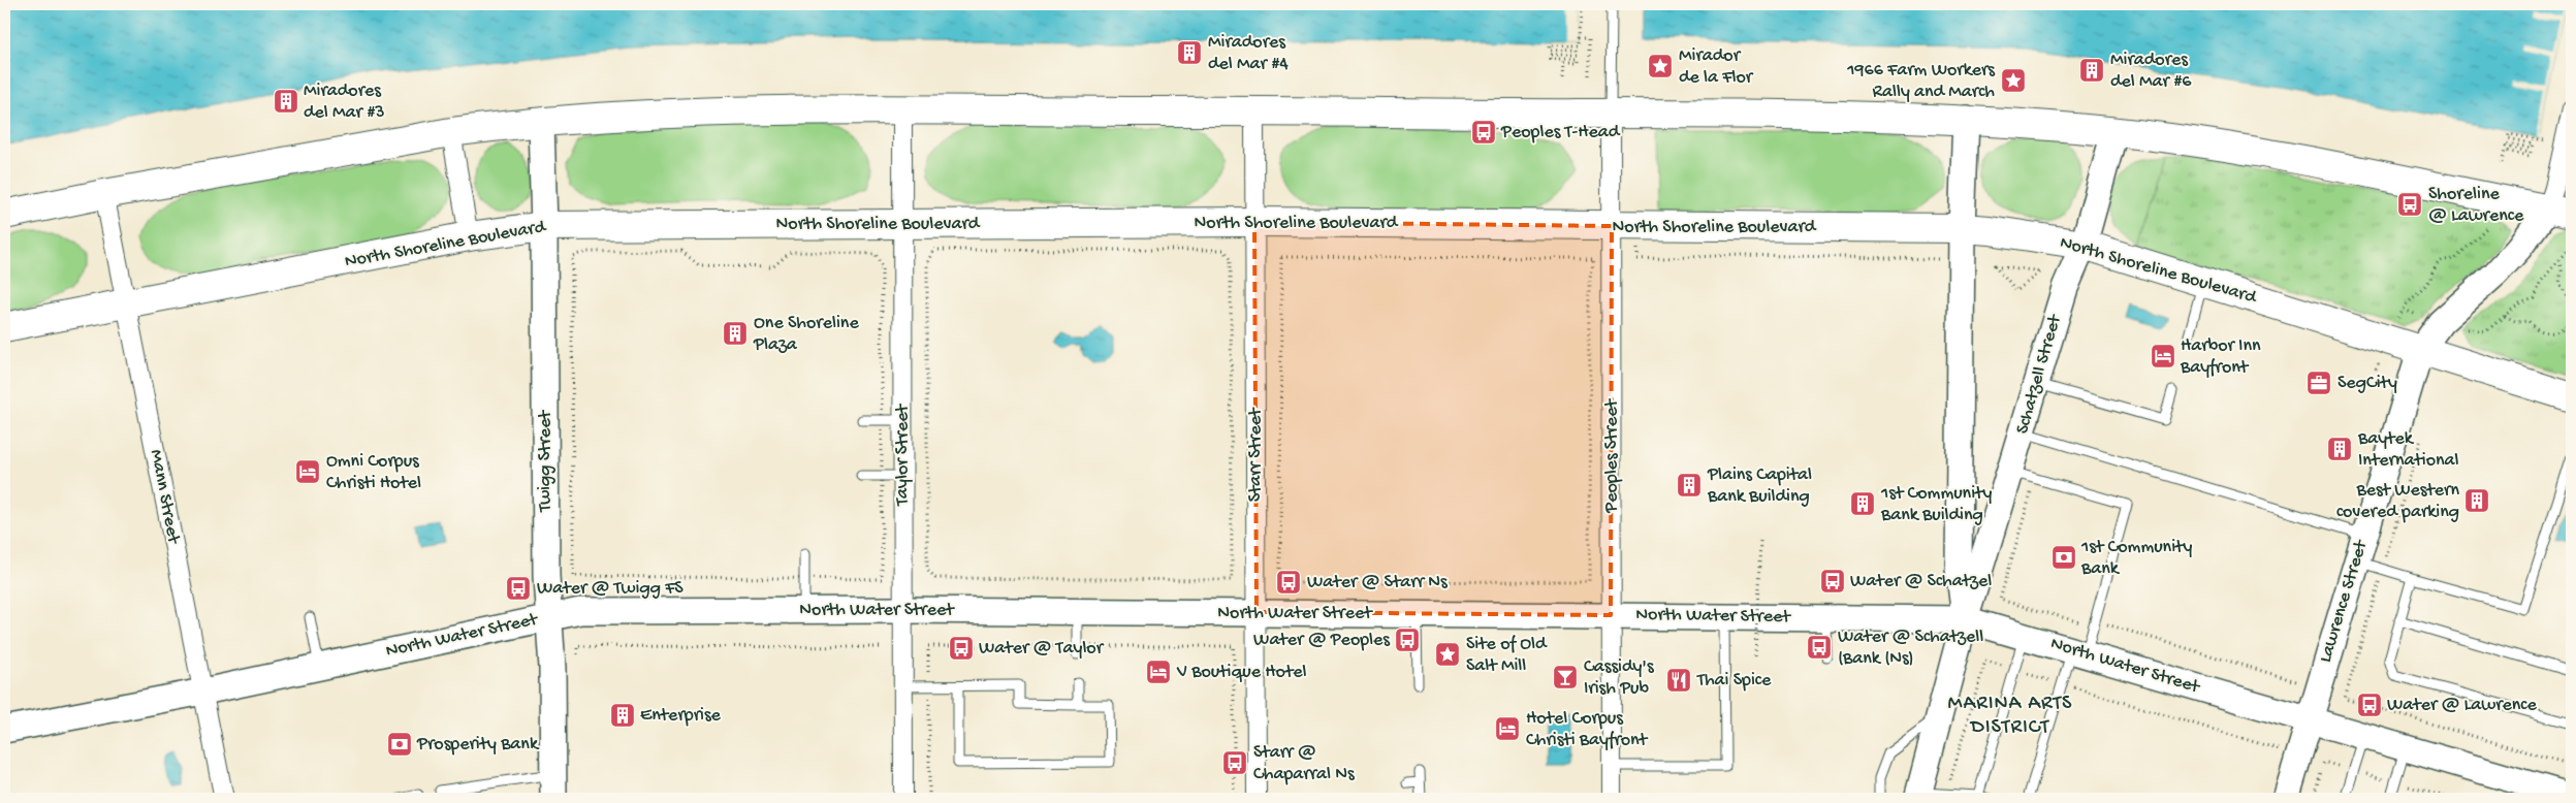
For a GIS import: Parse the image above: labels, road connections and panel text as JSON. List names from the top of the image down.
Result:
{
  "streets": {
    "main road": [
      "North Shoreline Boulevard",
      "Schatzell Street",
      "Twigg Street",
      "Lawrence Street",
      "North Water Street"
    ],
    "street": [
      "Taylor Street",
      "Starr Street",
      "Peoples Street",
      "Mann Street"
    ]
  },
  "crossings": [
    ["North Shoreline Boulevard", "Schatzell Street"],
    ["North Shoreline Boulevard", "Taylor Street"],
    ["North Shoreline Boulevard", "Starr Street"],
    ["North Shoreline Boulevard", "Peoples Street"],
    ["North Shoreline Boulevard", "Twigg Street"],
    ["North Shoreline Boulevard", "Mann Street"],
    ["North Shoreline Boulevard", "Lawrence Street"],
    ["Schatzell Street", "North Water Street"],
    ["Taylor Street", "North Water Street"],
    ["Starr Street", "North Water Street"],
    ["Peoples Street", "North Water Street"],
    ["Twigg Street", "North Water Street"],
    ["Mann Street", "North Water Street"],
    ["Lawrence Street", "North Water Street"]
  ],
  "districts": ["MARINA ARTS DISTRICT"],
  "places": {
    "building": [
      "Miradores del Mar #4",
      "Miradores del Mar #6",
      "Miradores del Mar #3",
      "One Shoreline Plaza",
      "Baytek International",
      "Plains Capital Bank Building",
      "Best Western covered parking",
      "1st Community Bank Building",
      "Enterprise"
    ],
    "place": ["Mirador de la Flor", "1966 Farm Workers Rally and March", "Site of Old Salt Mill"],
    "bus stop": [
      "Peoples T-Head",
      "Shoreline @ Lawrence",
      "Water @ Schatzel",
      "Water @ Starr Ns",
      "Water @ Twigg FS",
      "Water @ Peoples",
      "Water @ Schatzell (Bank (Ns)",
      "Water @ Taylor",
      "Water @ Lawrence",
      "Starr @ Chaparral Ns"
    ],
    "hotel": [
      "Harbor Inn Bayfront",
      "Omni Corpus Christi Hotel",
      "V Boutique Hotel",
      "Hotel Corpus Christi Bayfront"
    ],
    "office": ["SegCity"],
    "bank": ["1st Community Bank", "Prosperity Bank"],
    "bar": ["Cassidy's Irish Pub"],
    "restaurant": ["Thai Spice"]
  }
}
